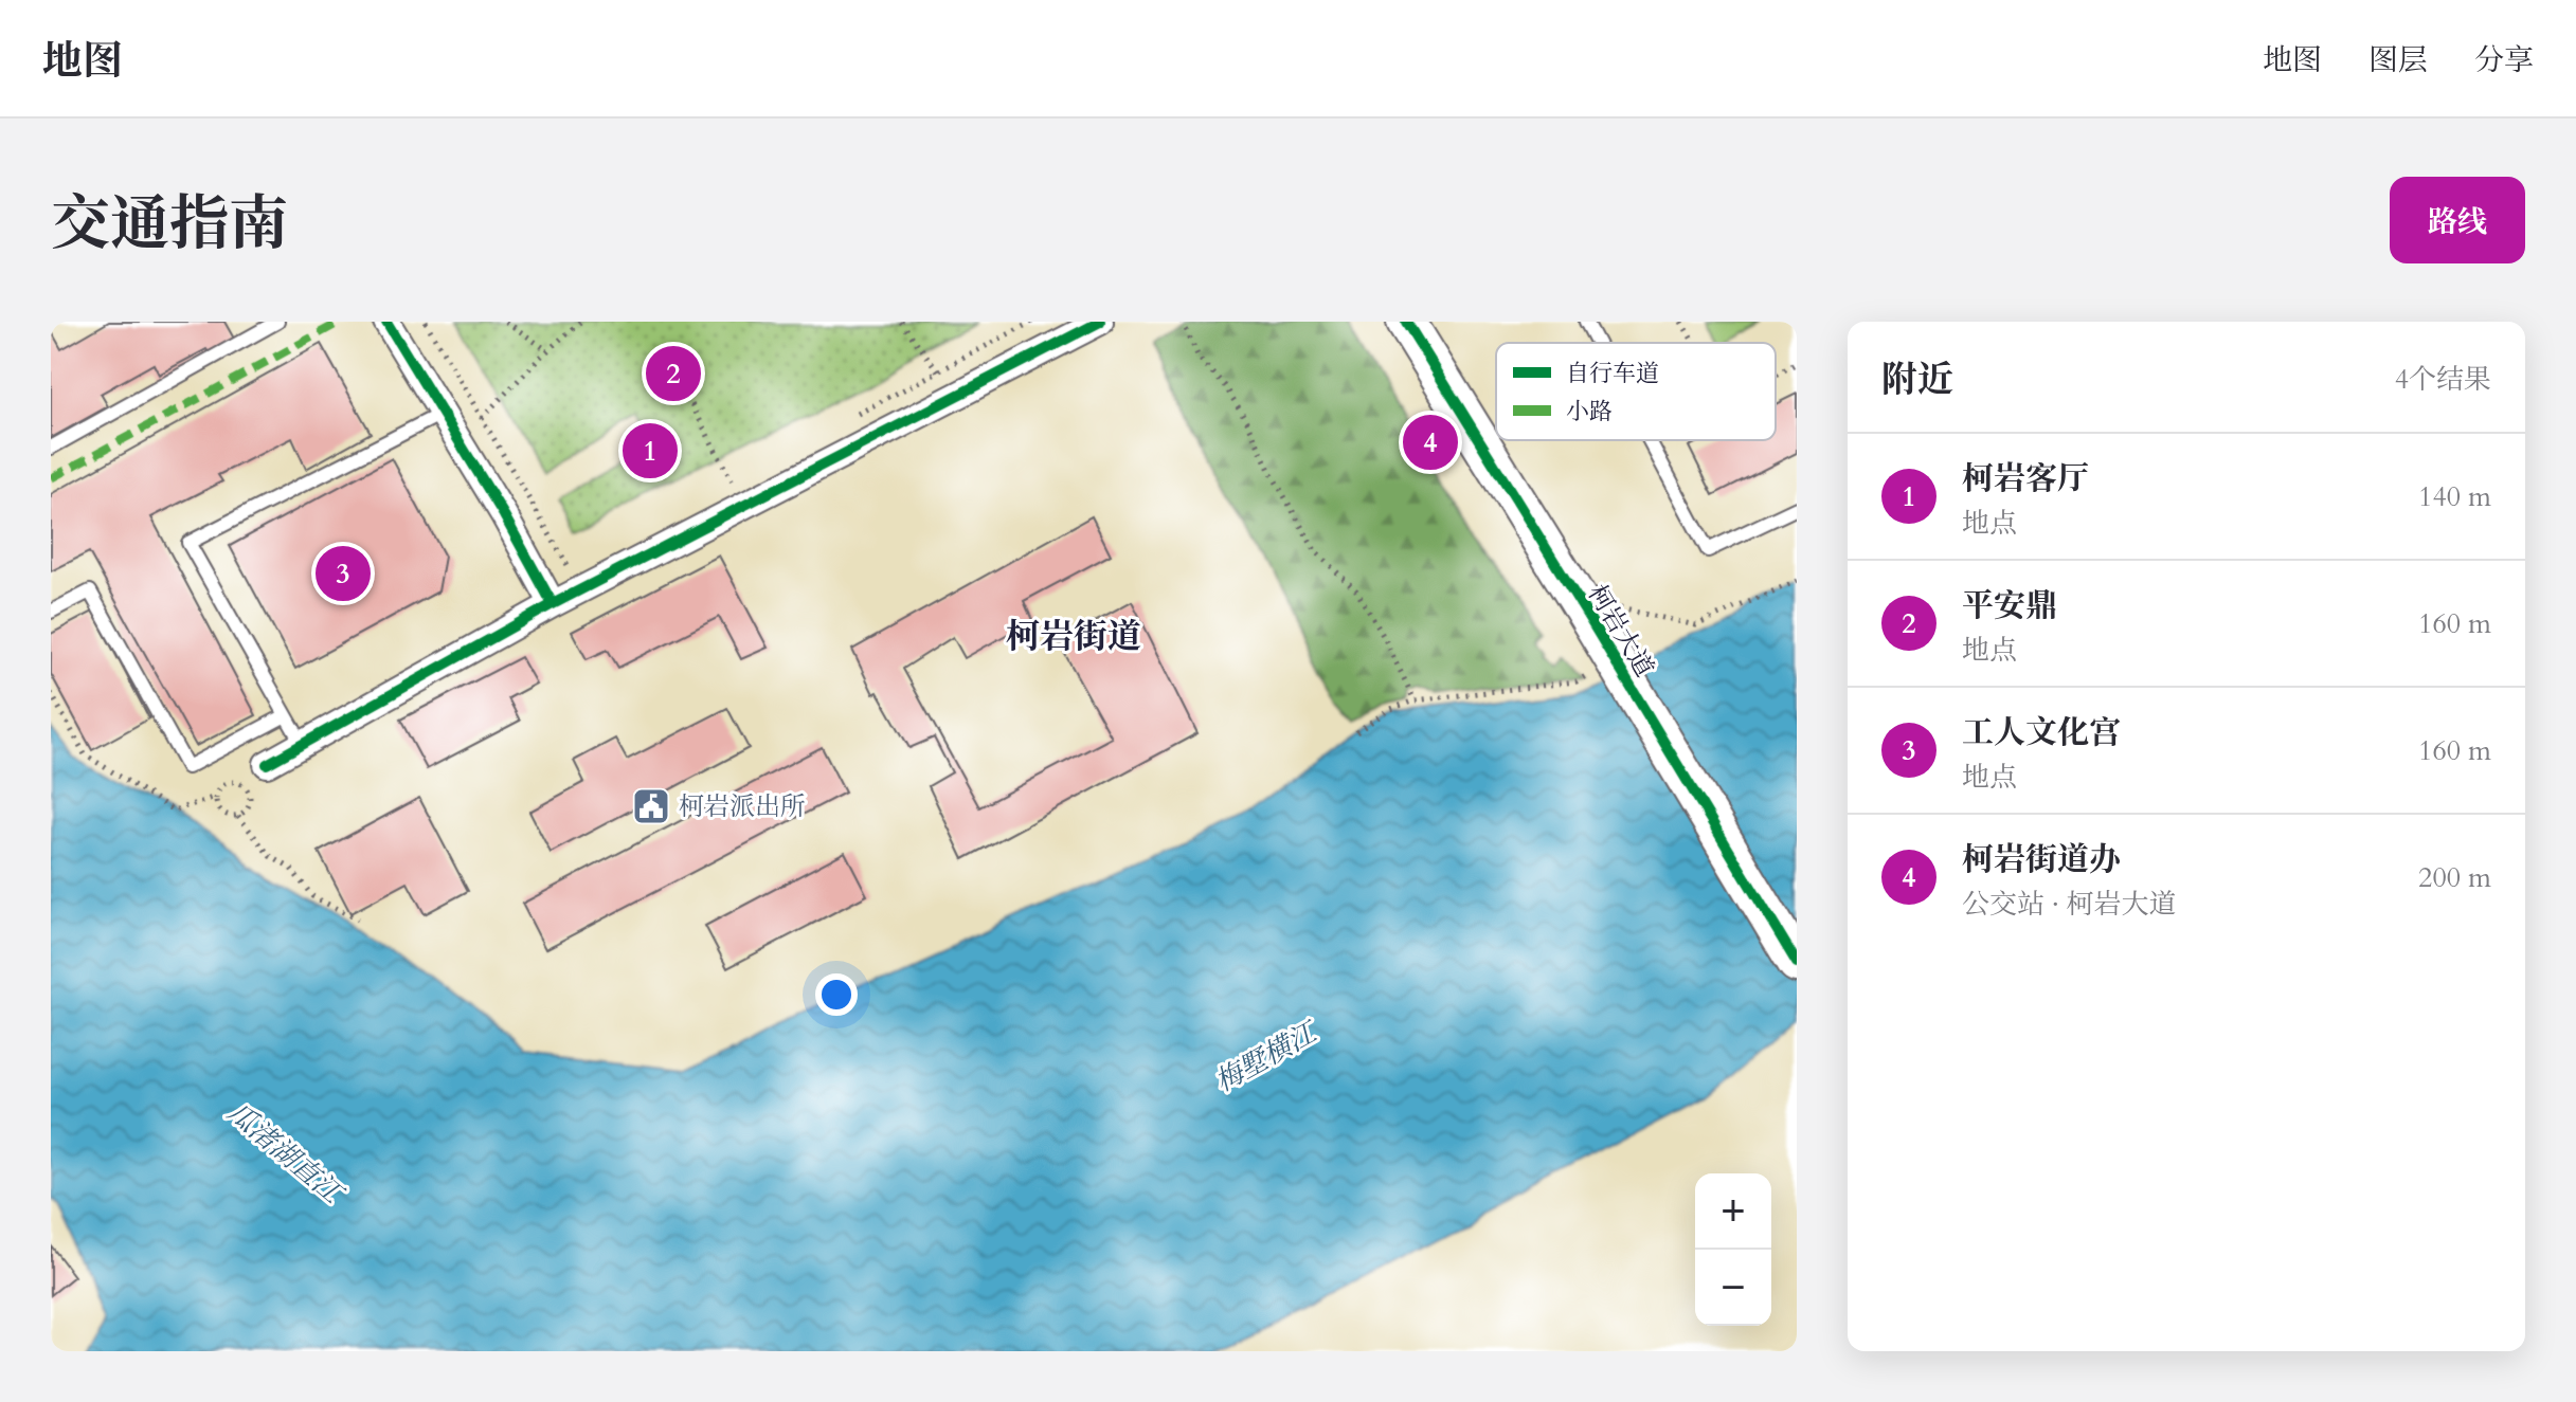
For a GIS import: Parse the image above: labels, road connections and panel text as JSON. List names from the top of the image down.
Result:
{
  "streets": {
    "street": ["柯岩大道"]
  },
  "districts": ["柯岩街道"],
  "water": ["梅墅横江", "瓜渚湖直江"],
  "places": {
    "public building": ["柯岩派出所"]
  },
  "legend": ["自行车道", "小路"],
  "page": {
    "header": "地图",
    "nav": ["地图", "图层", "分享"],
    "title": "交通指南",
    "buttons": "路线",
    "heading": ["附近", "4个结果"],
    "pins": [
      "2",
      "4",
      "1",
      "3"
    ],
    "list": [
      {
        "mark": "1",
        "name": "柯岩客厅",
        "note": "地点",
        "value": "140 m"
      },
      {
        "mark": "2",
        "name": "平安鼎",
        "note": "地点",
        "value": "160 m"
      },
      {
        "mark": "3",
        "name": "工人文化宫",
        "note": "地点",
        "value": "160 m"
      },
      {
        "mark": "4",
        "name": "柯岩街道办",
        "note": "公交站 · 柯岩大道",
        "value": "200 m"
      }
    ],
    "map_buttons": ["+", "−"]
  }
}
